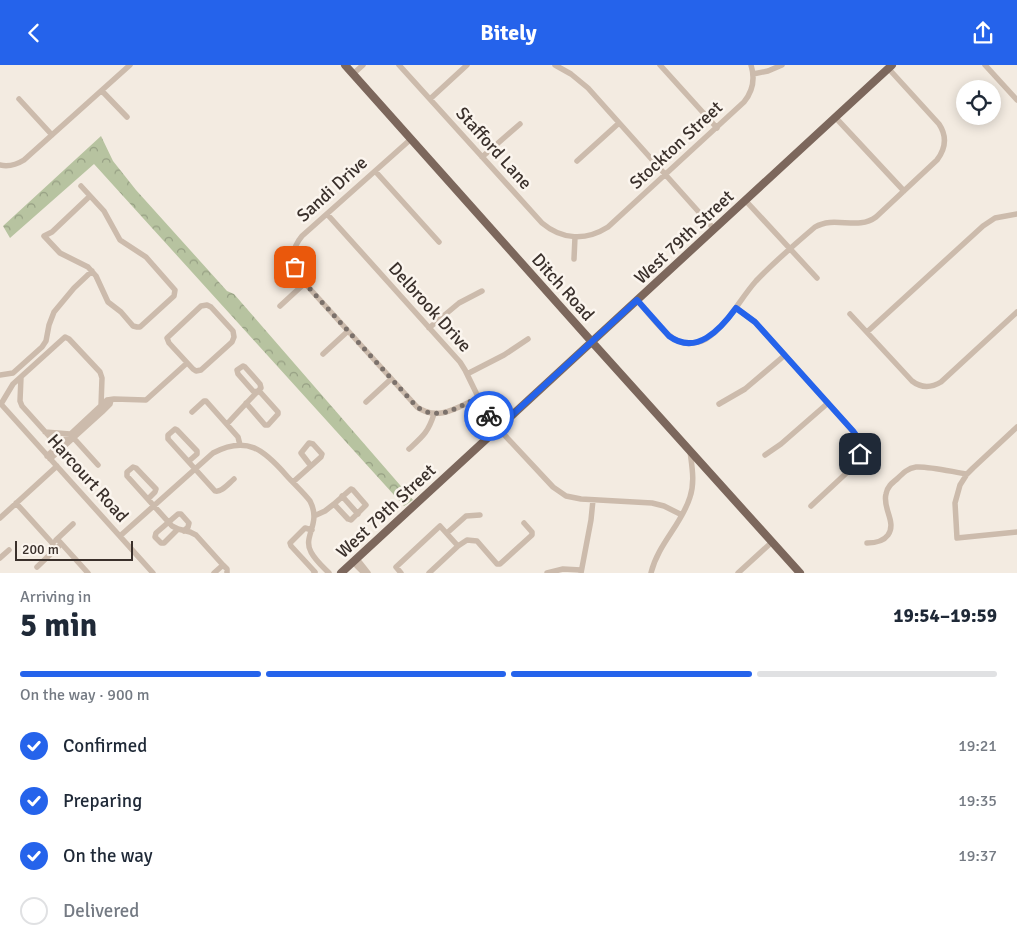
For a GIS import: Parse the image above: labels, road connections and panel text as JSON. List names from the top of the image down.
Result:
{
  "streets": {
    "main road": ["West 79th Street", "Ditch Road"],
    "street": [
      "Stockton Street",
      "Stafford Lane",
      "Sandi Drive",
      "Delbrook Drive",
      "Harcourt Road"
    ]
  },
  "crossings": [
    ["Stockton Street", "Stafford Lane"],
    ["Sandi Drive", "Ditch Road"],
    ["Sandi Drive", "Delbrook Drive"],
    ["West 79th Street", "Ditch Road"],
    ["West 79th Street", "Delbrook Drive"]
  ],
  "scale_bar": "200 m",
  "page": {
    "header": "Bitely",
    "scale": "200 m",
    "heading": ["5 min", "Arriving in", "19:54–19:59"],
    "bar": "On the way · 900 m",
    "list": [
      ["Confirmed", "19:21"],
      ["Preparing", "19:35"],
      ["On the way", "19:37"],
      "Delivered"
    ]
  }
}
